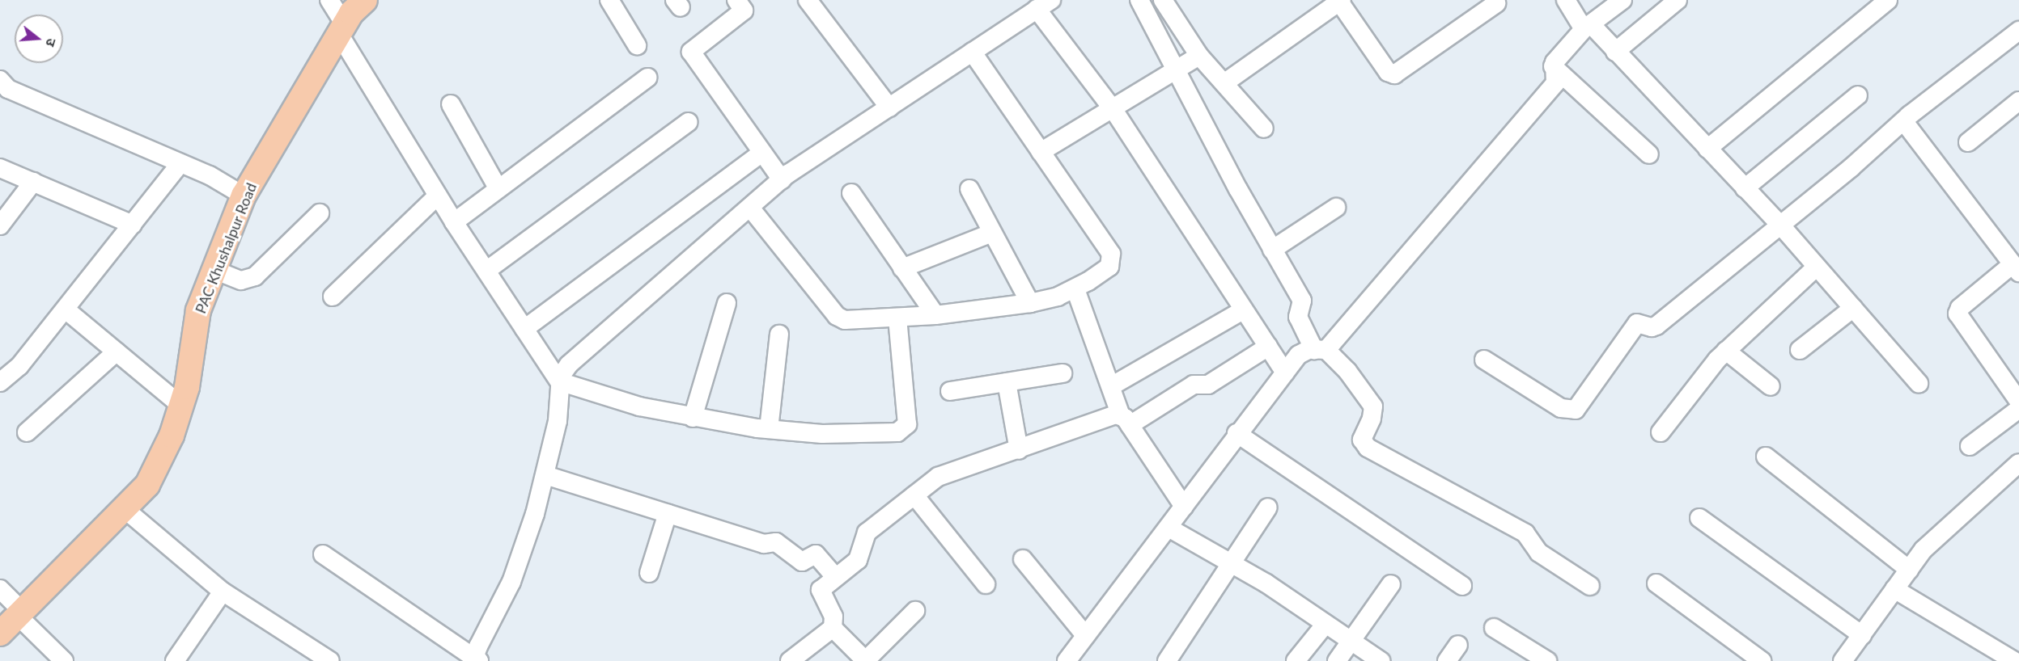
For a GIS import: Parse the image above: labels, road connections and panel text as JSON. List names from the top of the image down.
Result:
{
  "streets": {
    "main road": ["PAC Khushalpur Road"]
  },
  "north": "right"
}
